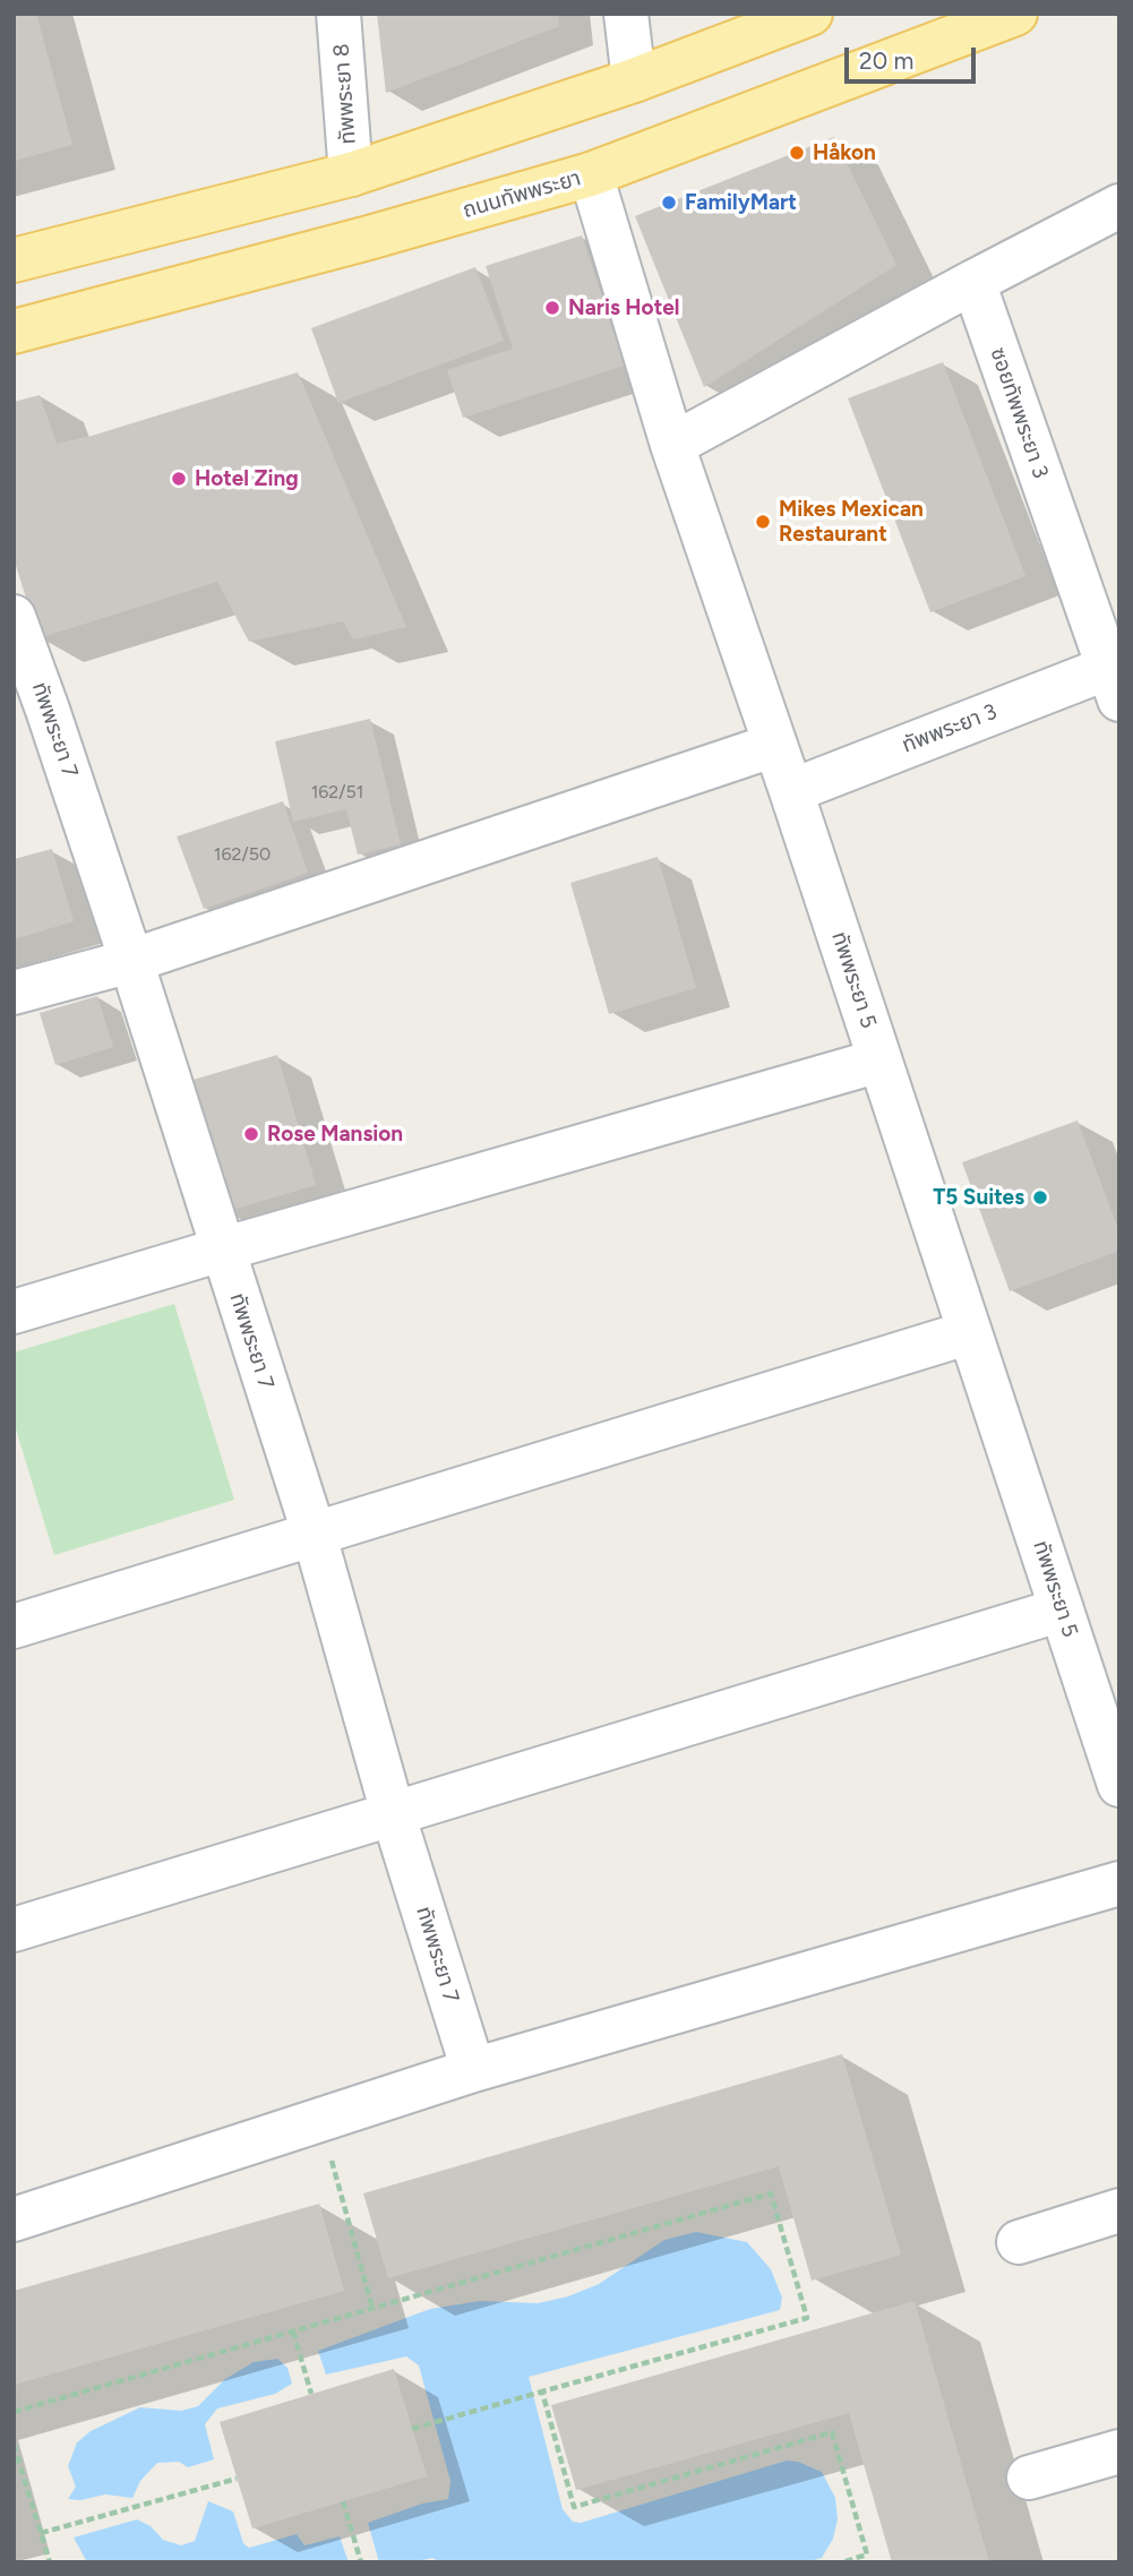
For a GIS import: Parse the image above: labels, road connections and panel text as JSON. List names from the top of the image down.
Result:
{
  "streets": {
    "main road": ["ถนนทัพพระยา"],
    "street": [
      "ทัพพระยา 8",
      "ซอยทัพพระยา 3",
      "ทัพพระยา 3",
      "ทัพพระยา 7",
      "ทัพพระยา 5"
    ]
  },
  "crossings": [
    ["ถนนทัพพระยา", "ทัพพระยา 5"],
    ["ซอยทัพพระยา 3", "ทัพพระยา 3"],
    ["ทัพพระยา 3", "ทัพพระยา 5"]
  ],
  "places": [
    "Håkon",
    "FamilyMart",
    "Naris Hotel",
    "Hotel Zing",
    "Mikes Mexican Restaurant",
    "Rose Mansion",
    "T5 Suites"
  ],
  "house_numbers": ["162/51", "162/50"],
  "scale_bar": "20 m"
}
